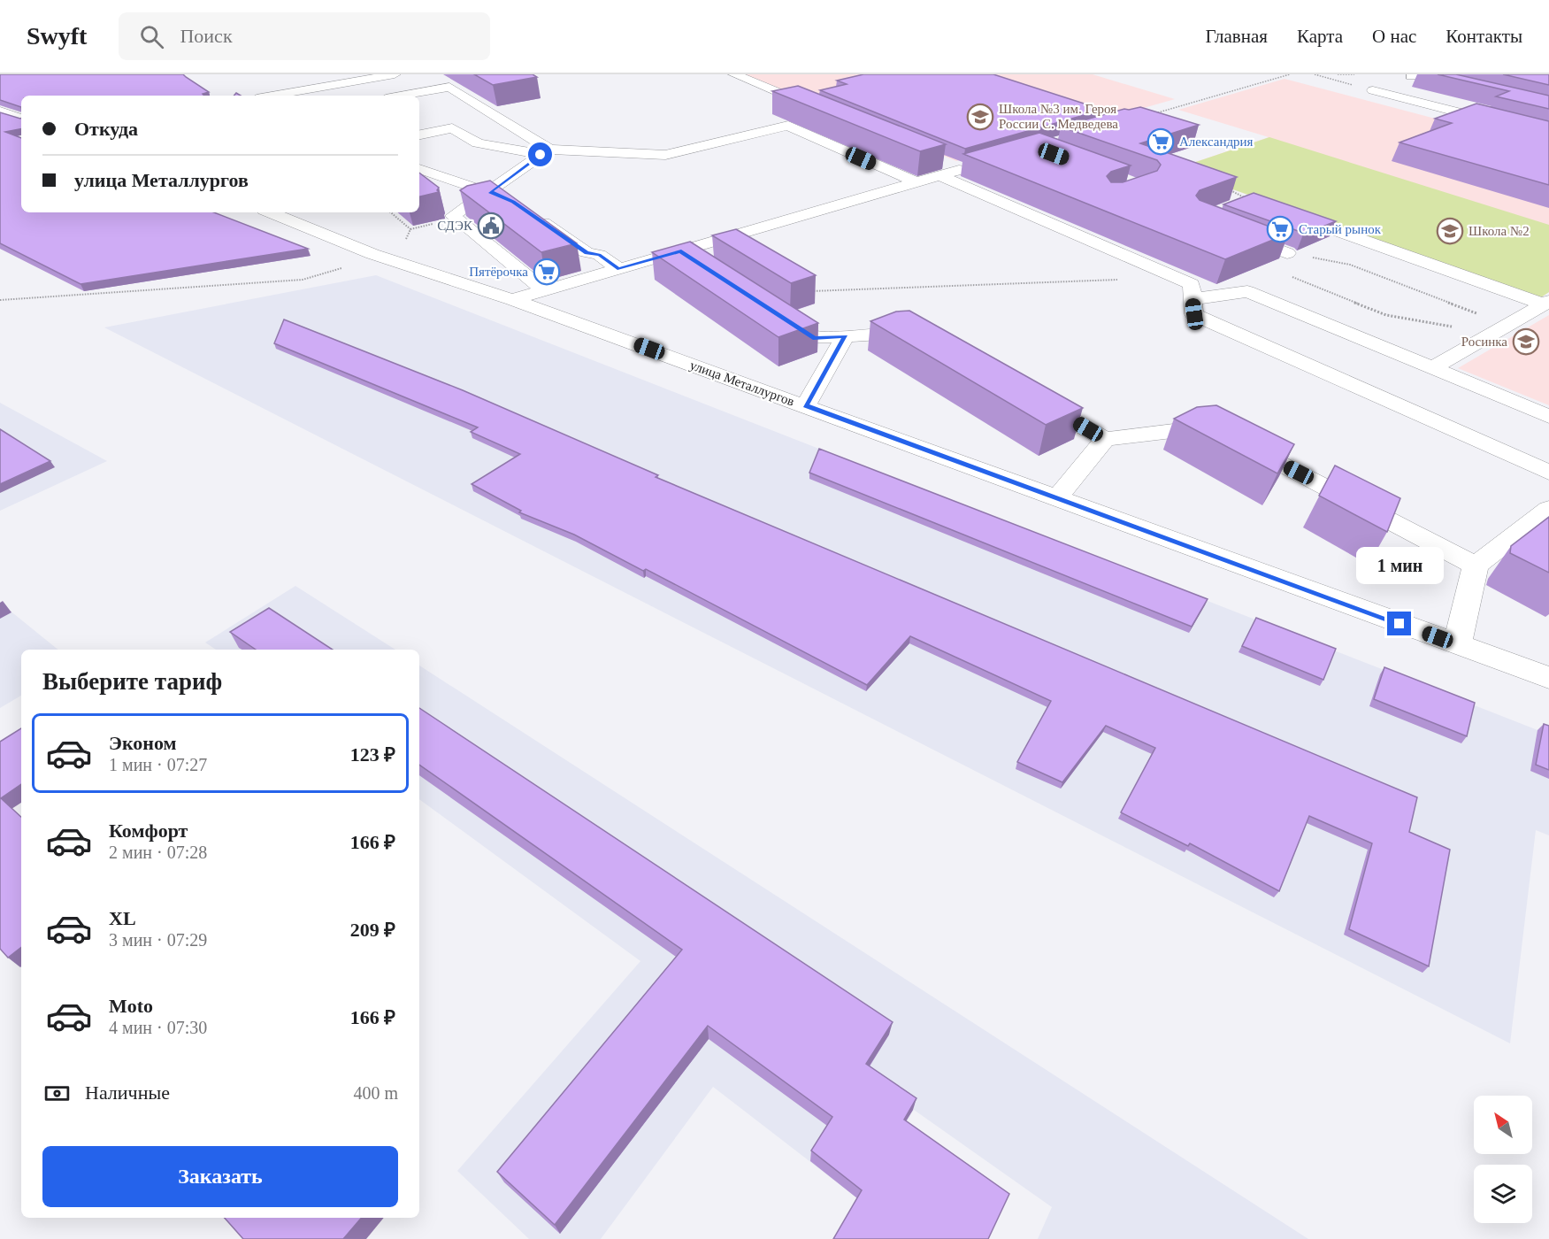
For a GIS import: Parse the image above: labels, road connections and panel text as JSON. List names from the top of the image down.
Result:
{
  "streets": {
    "street": ["улица Металлургов"]
  },
  "places": {
    "school or university": ["Школа №3 им. Героя России С. Медведева", "Школа №2", "Росинка"],
    "supermarket": ["Александрия", "Старый рынок", "Пятёрочка"],
    "public building": ["СДЭК"]
  },
  "north": "top left",
  "page": {
    "header": "Swyft",
    "search": "Поиск",
    "nav": [
      "Главная",
      "Карта",
      "О нас",
      "Контакты"
    ],
    "banner": ["Откуда", "улица Металлургов"],
    "bubble": "1 мин",
    "heading": "Выберите тариф",
    "list": [
      {
        "name": "Эконом",
        "note": "1 мин · 07:27",
        "value": "123 ₽"
      },
      {
        "name": "Комфорт",
        "note": "2 мин · 07:28",
        "value": "166 ₽"
      },
      {
        "name": "XL",
        "note": "3 мин · 07:29",
        "value": "209 ₽"
      },
      {
        "name": "Moto",
        "note": "4 мин · 07:30",
        "value": "166 ₽"
      }
    ],
    "pay": ["Наличные", "400 m"],
    "buttons": "Заказать"
  }
}
